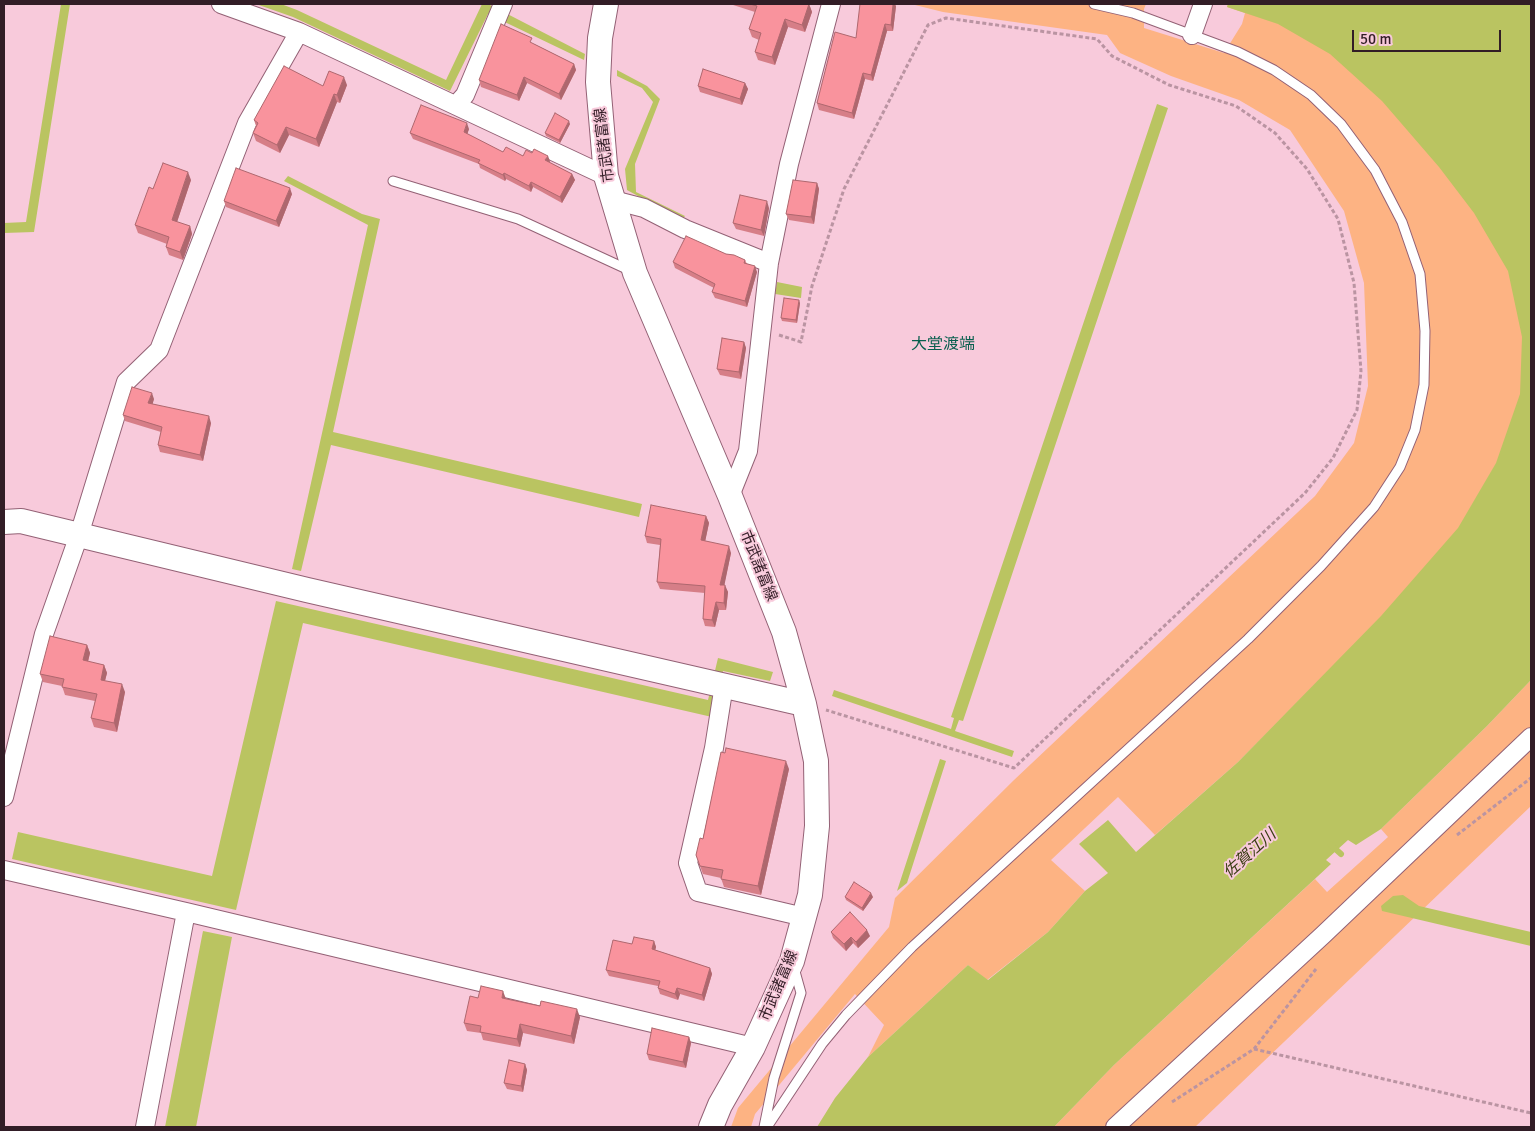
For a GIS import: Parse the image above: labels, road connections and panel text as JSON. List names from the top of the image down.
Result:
{
  "streets": {
    "main road": ["市武諸富線"]
  },
  "districts": ["大堂渡端"],
  "water": ["佐賀江川"],
  "scale_bar": "50 m"
}
